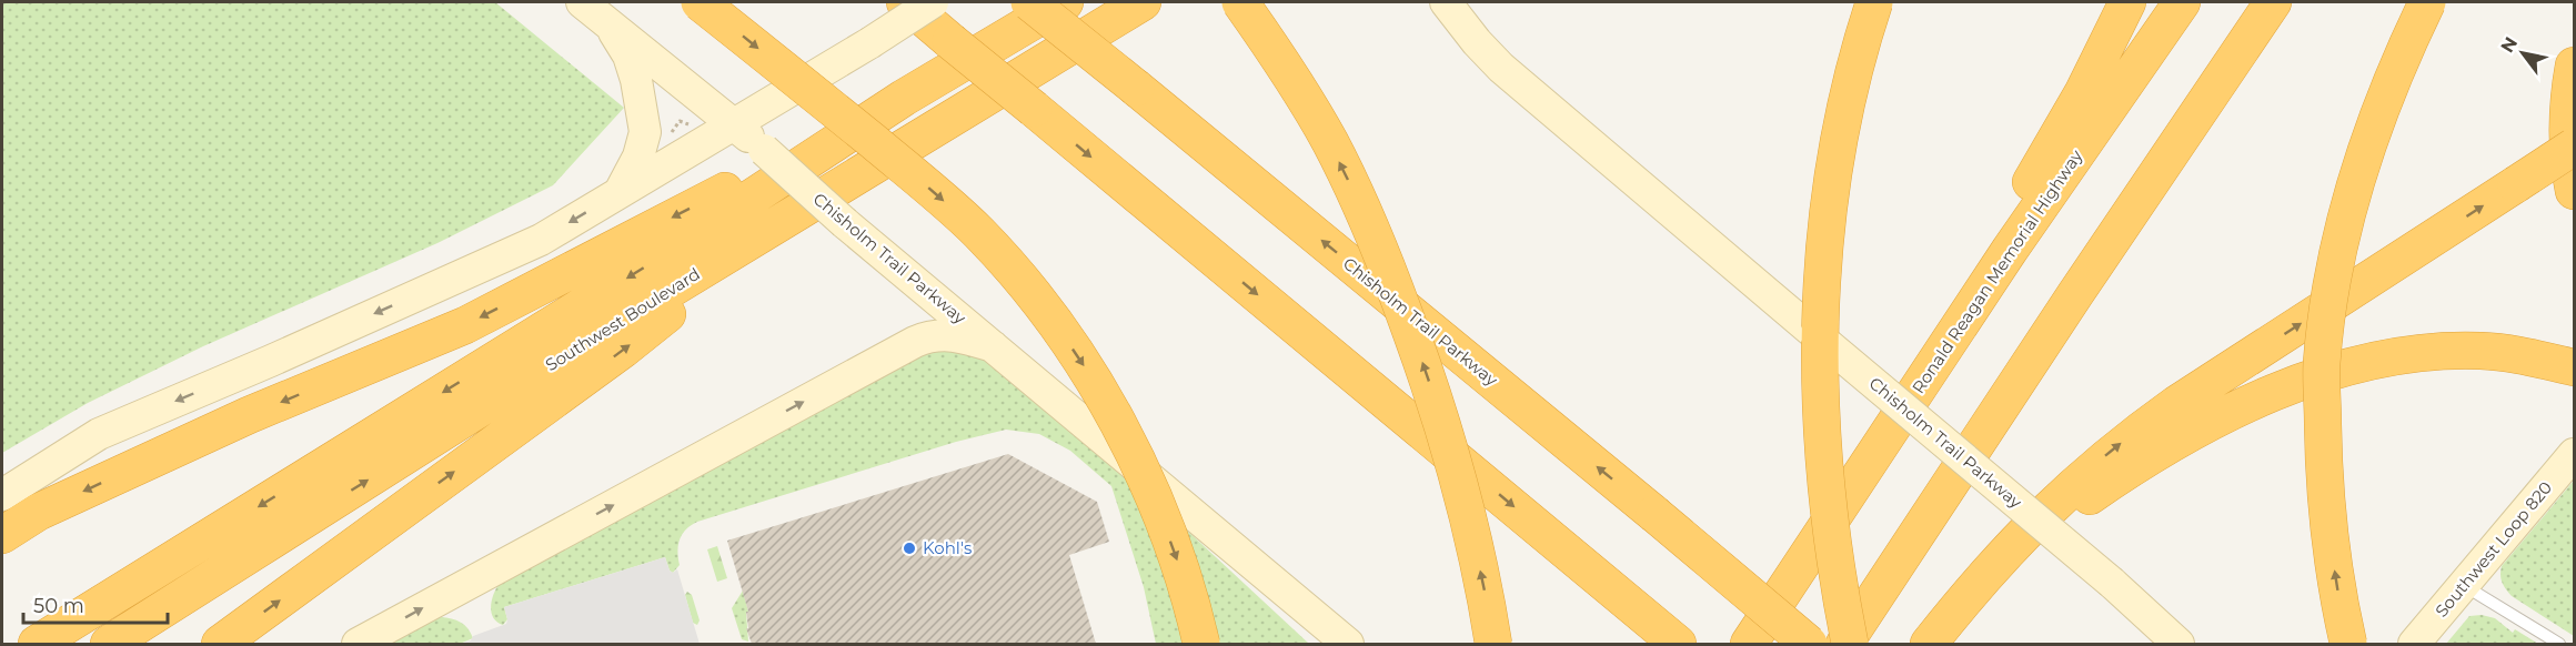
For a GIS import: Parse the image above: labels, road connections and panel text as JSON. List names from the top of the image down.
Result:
{
  "streets": {
    "highway": ["Chisholm Trail Parkway", "Ronald Reagan Memorial Highway", "Southwest Boulevard"],
    "main road": ["Southwest Loop 820"]
  },
  "places": ["Kohl's"],
  "scale_bar": "50 m",
  "north": "top left"
}
